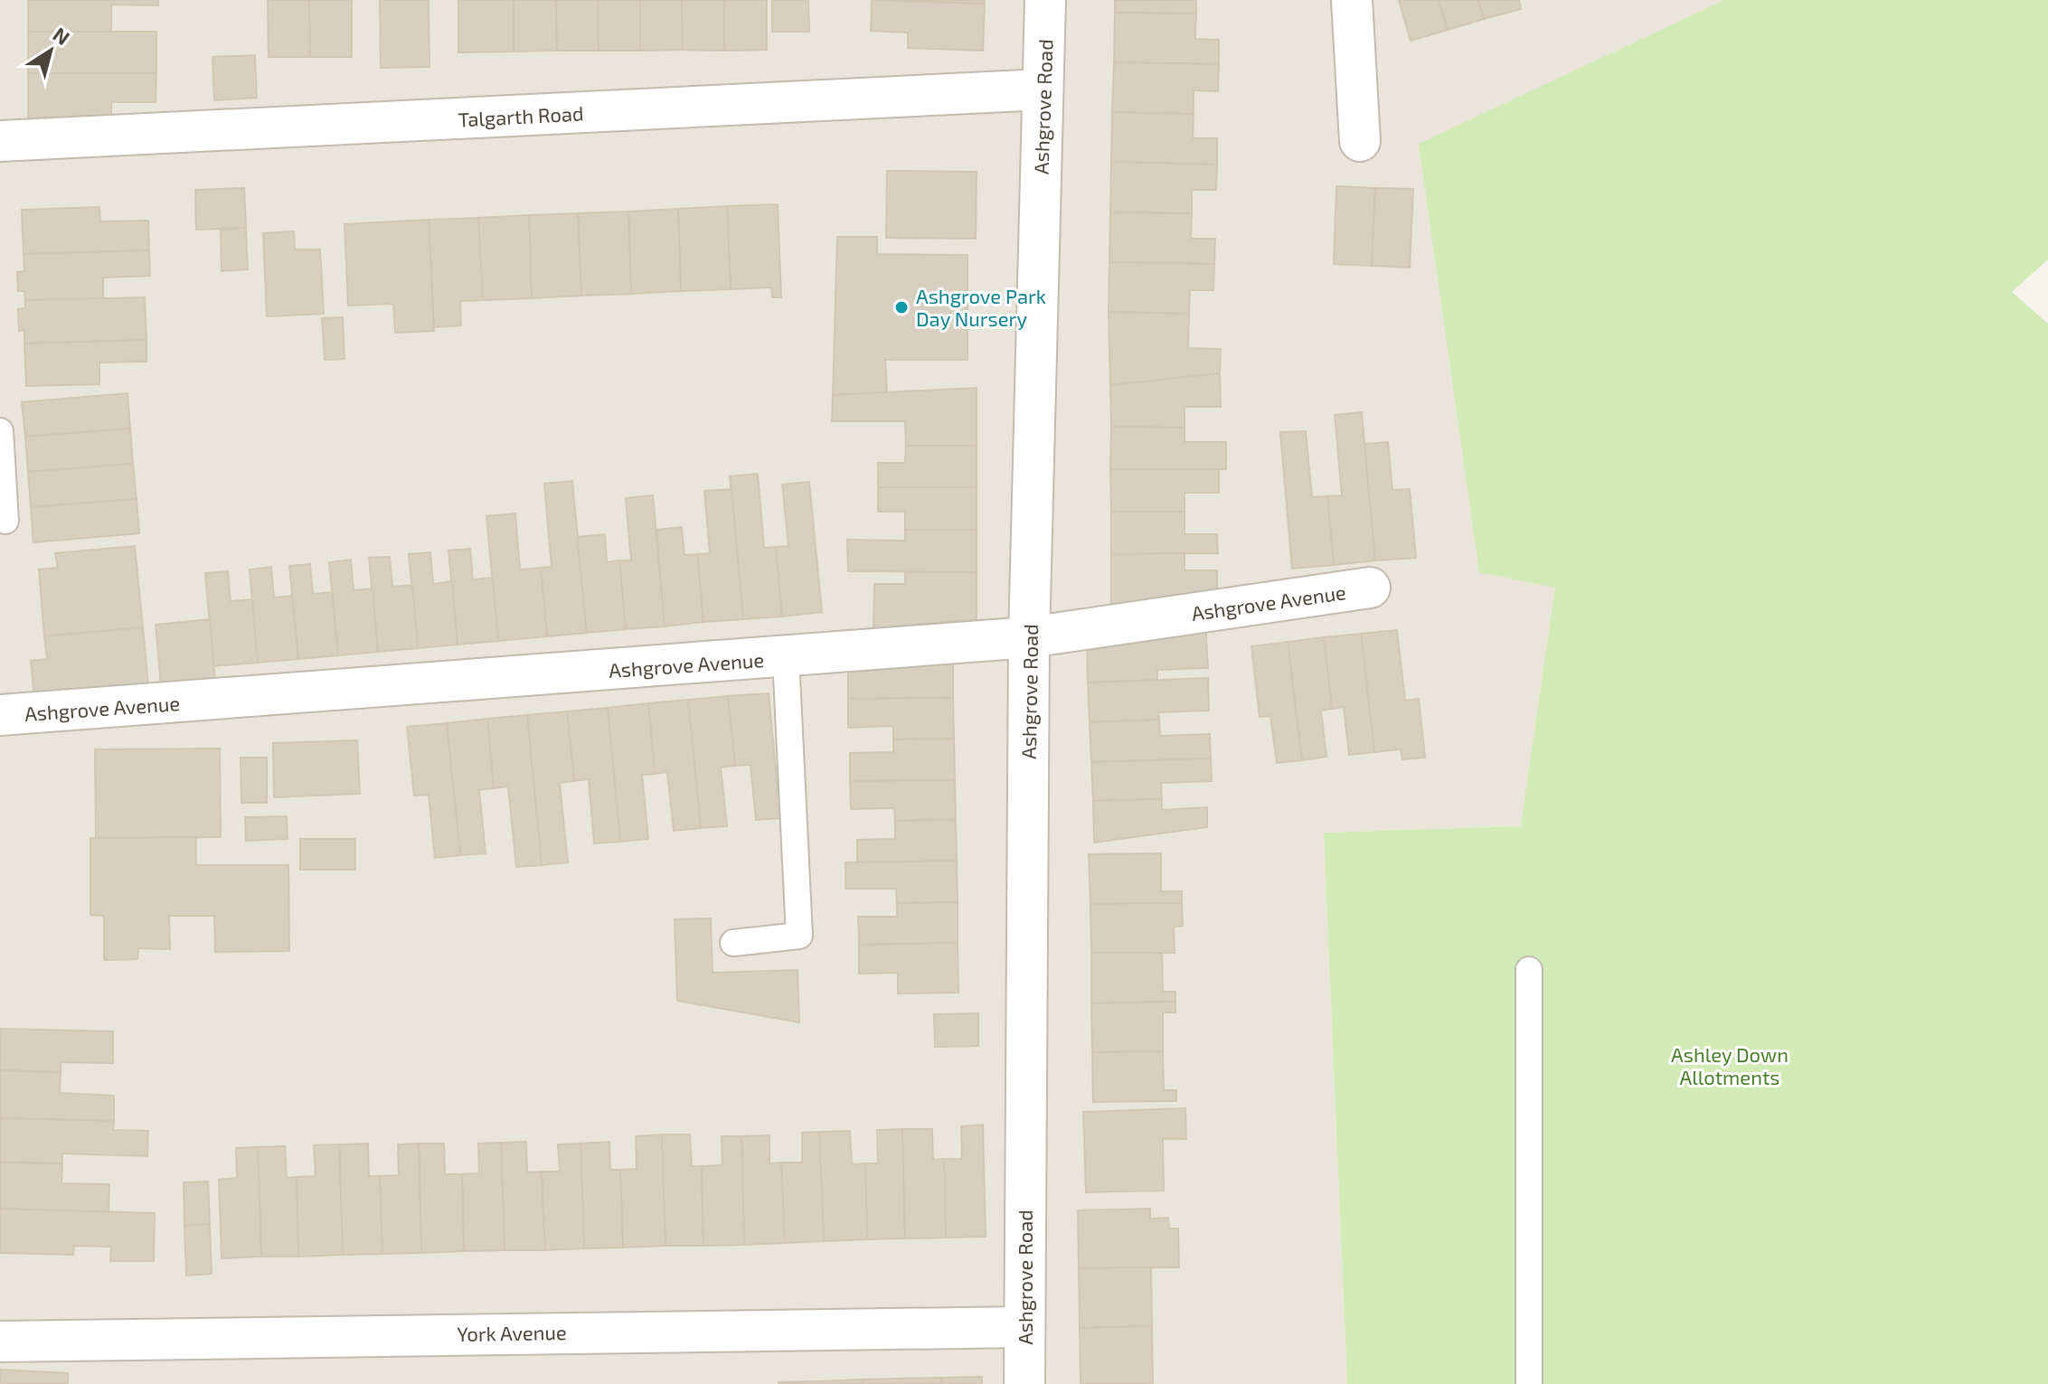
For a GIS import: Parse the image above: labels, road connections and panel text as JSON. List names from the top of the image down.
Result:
{
  "streets": {
    "street": [
      "Ashgrove Road",
      "Talgarth Road",
      "Ashgrove Avenue",
      "York Avenue"
    ]
  },
  "crossings": [
    ["Ashgrove Road", "Talgarth Road"],
    ["Ashgrove Road", "Ashgrove Avenue"],
    ["Ashgrove Road", "York Avenue"]
  ],
  "parks": ["Ashley Down Allotments"],
  "places": ["Ashgrove Park Day Nursery"],
  "north": "top right"
}
